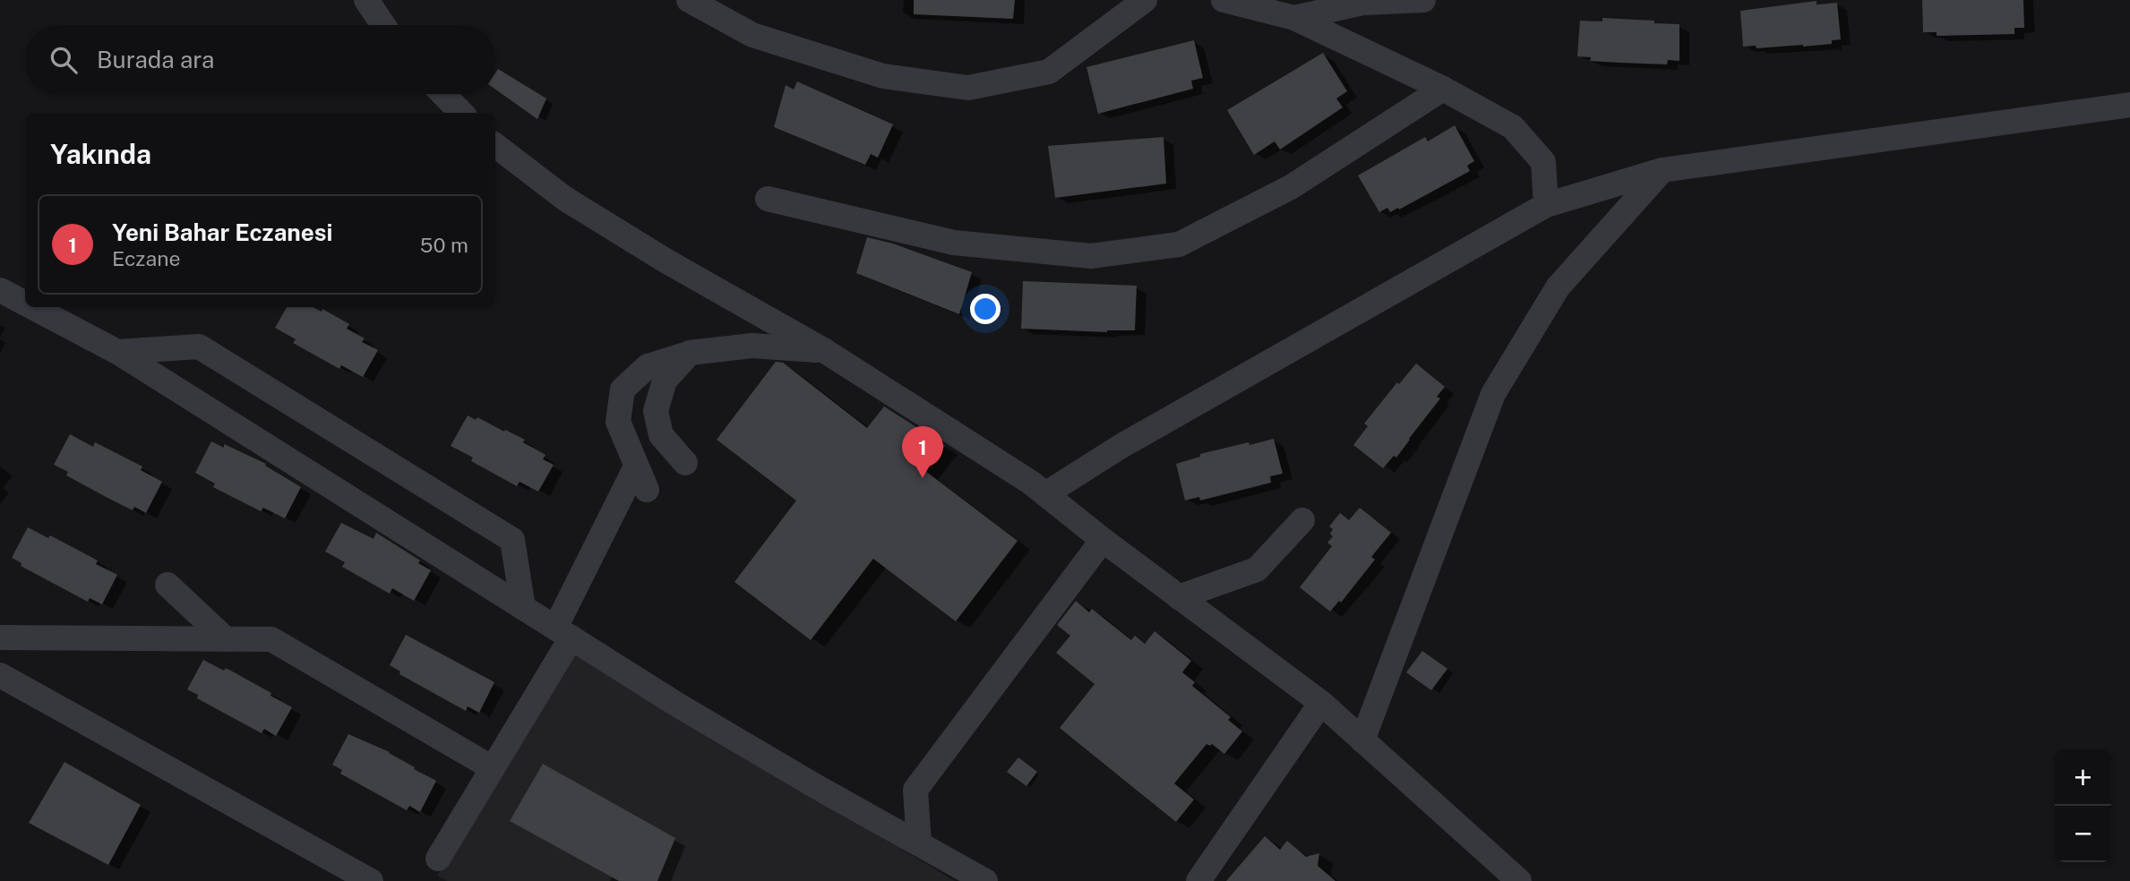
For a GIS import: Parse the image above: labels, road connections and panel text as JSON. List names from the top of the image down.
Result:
{
  "page": {
    "search": "Burada ara",
    "heading": "Yakında",
    "list": [
      {
        "mark": "1",
        "name": "Yeni Bahar Eczanesi",
        "note": "Eczane",
        "value": "50 m"
      }
    ],
    "pins": "1",
    "map_buttons": ["+", "−"]
  }
}
